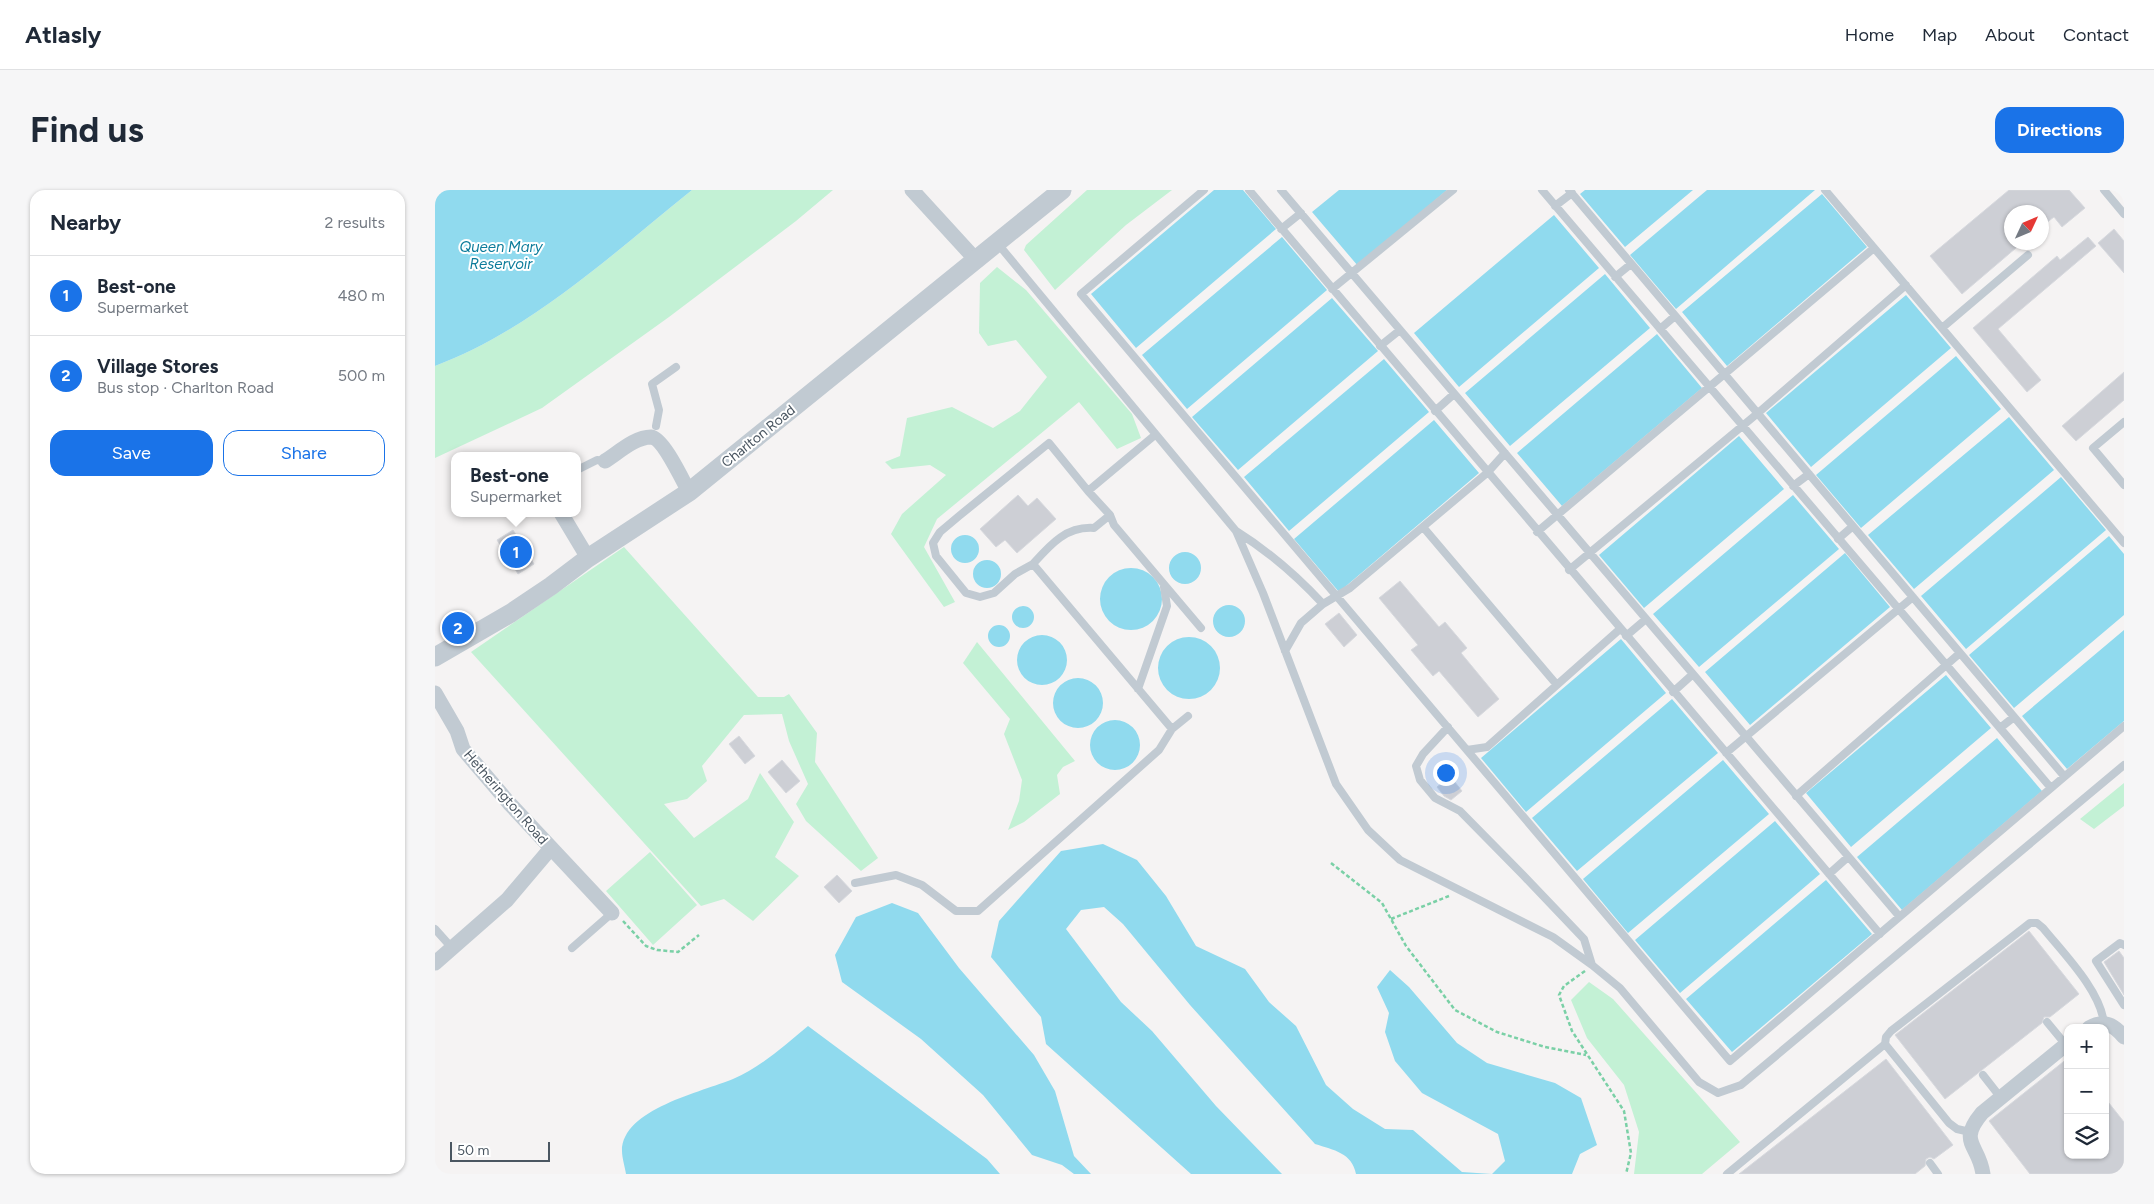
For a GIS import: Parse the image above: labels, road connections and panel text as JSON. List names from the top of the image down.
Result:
{
  "streets": {
    "street": ["Charlton Road", "Hetherington Road"]
  },
  "water": ["Queen Mary Reservoir"],
  "scale_bar": "50 m",
  "north": "top right",
  "page": {
    "header": "Atlasly",
    "nav": [
      "Home",
      "Map",
      "About",
      "Contact"
    ],
    "buttons": [
      "Directions",
      ["Save", "Share"]
    ],
    "title": "Find us",
    "heading": ["Nearby", "2 results"],
    "list": [
      {
        "mark": "1",
        "name": "Best-one",
        "note": "Supermarket",
        "value": "480 m"
      },
      {
        "mark": "2",
        "name": "Village Stores",
        "note": "Bus stop · Charlton Road",
        "value": "500 m"
      }
    ],
    "popup": ["Best-one", "Supermarket"],
    "pins": ["1", "2"],
    "map_buttons": ["+", "−"],
    "scale": "50 m"
  }
}
